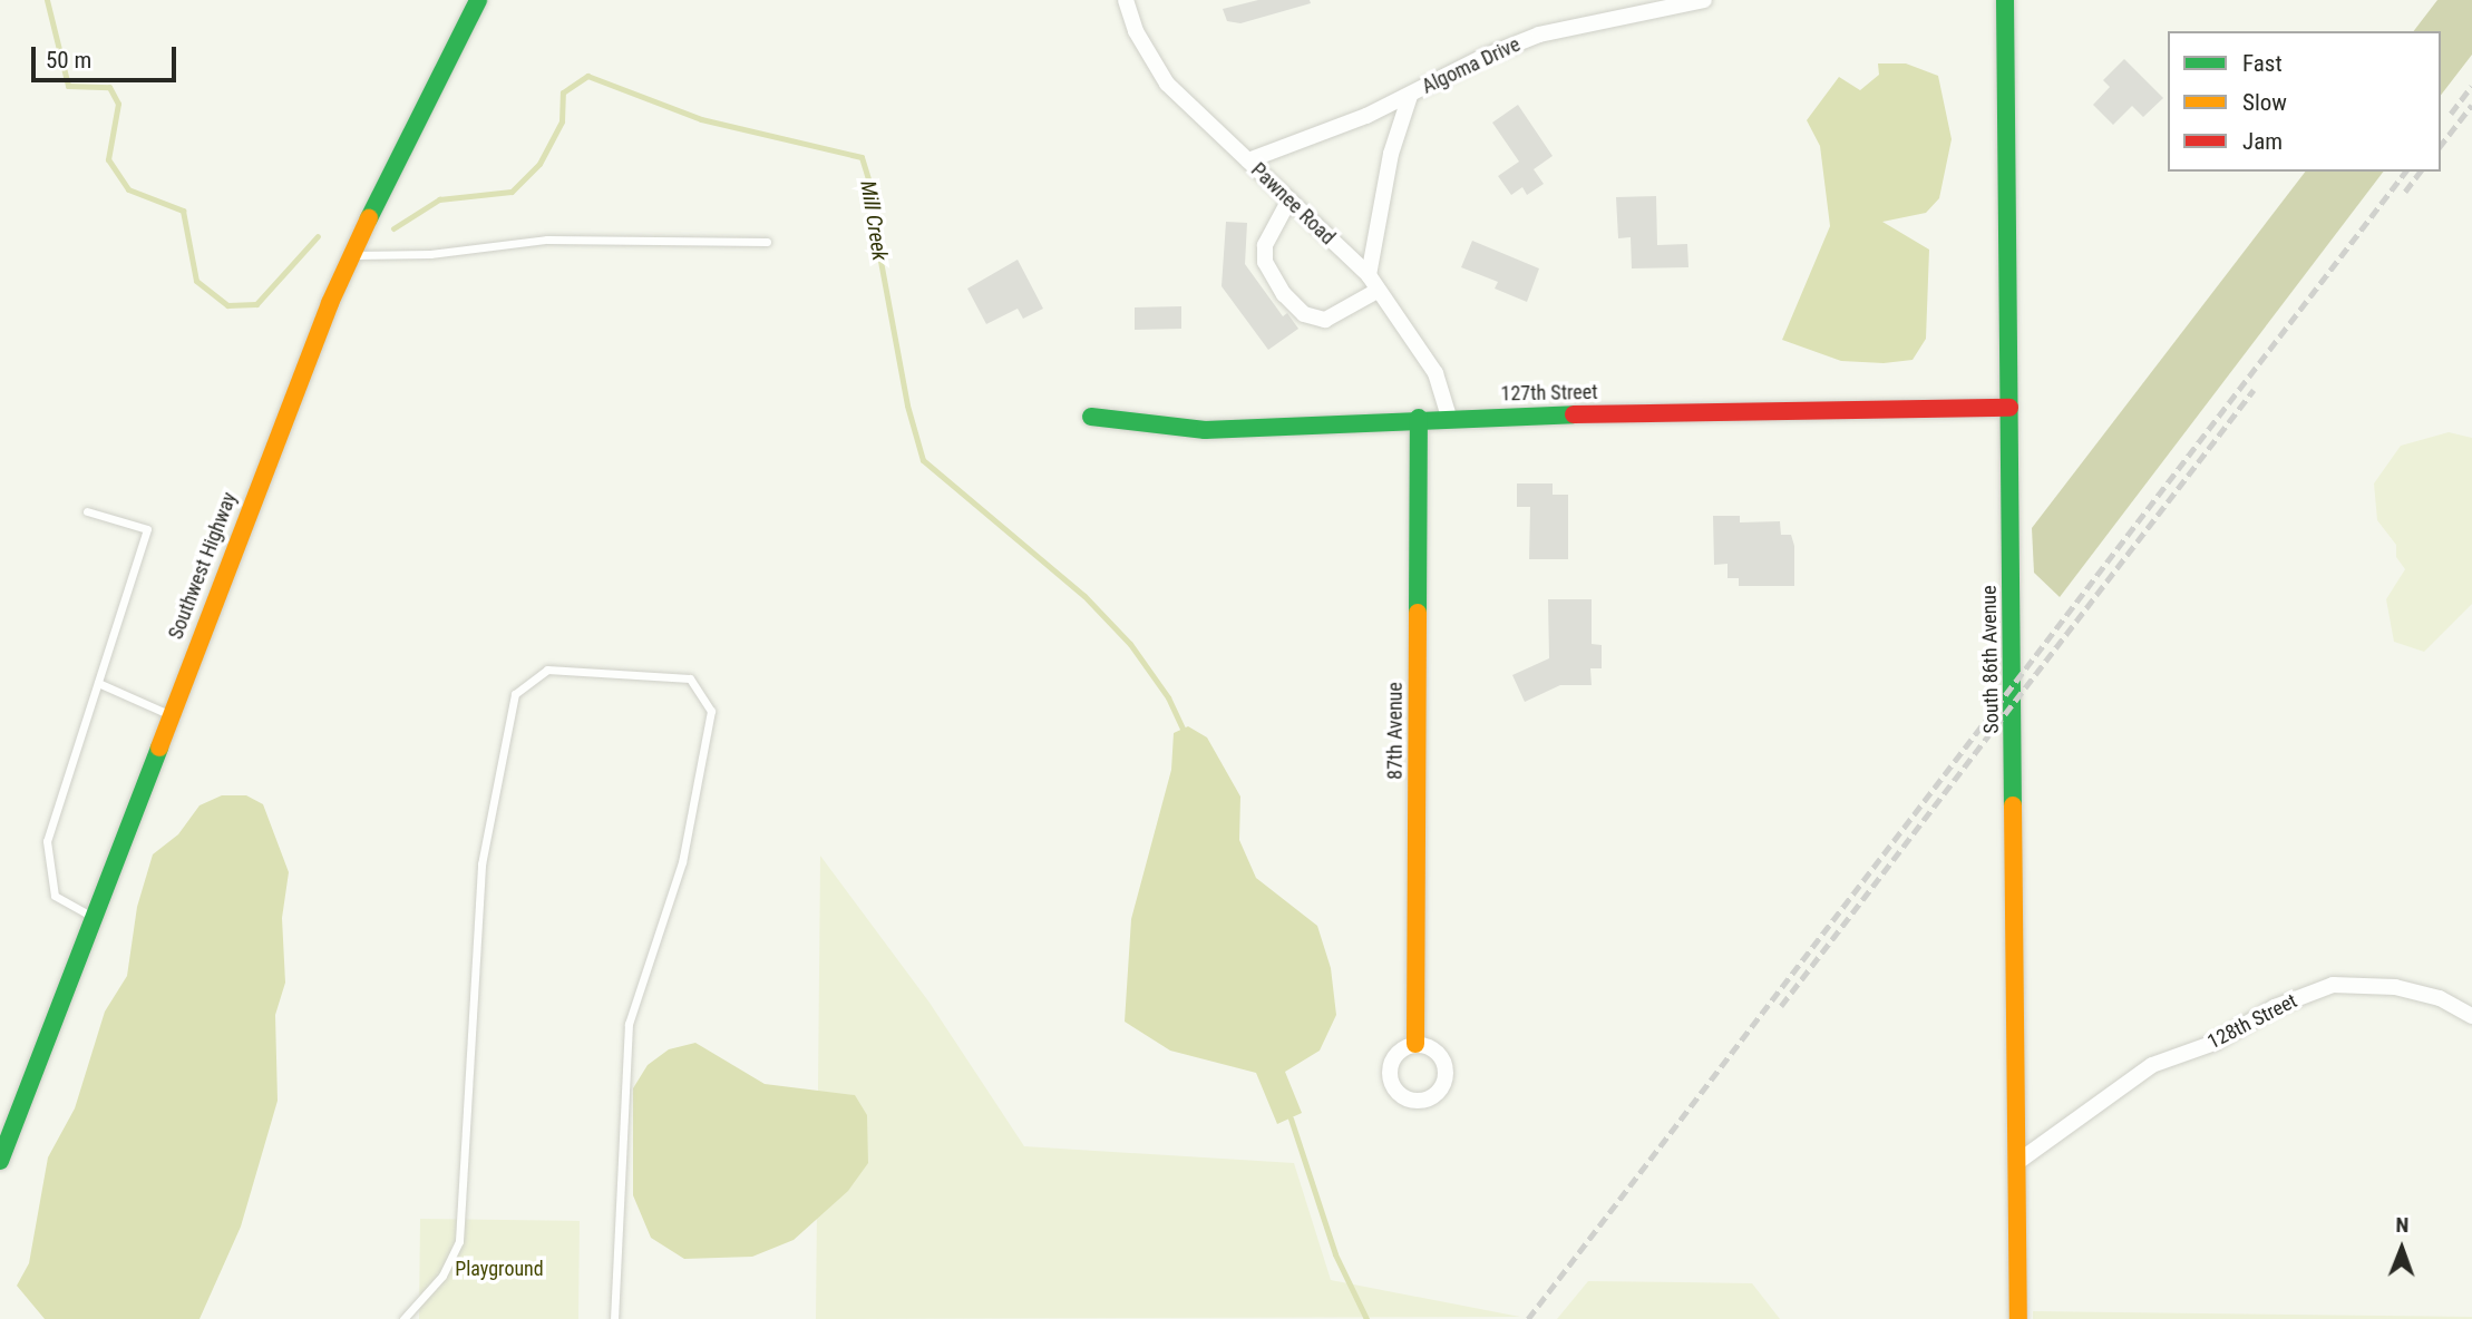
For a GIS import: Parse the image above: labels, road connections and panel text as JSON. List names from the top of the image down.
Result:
{
  "streets": {
    "street": [
      "Algoma Drive",
      "Pawnee Road",
      "127th Street",
      "Southwest Highway",
      "South 86th Avenue",
      "87th Avenue",
      "128th Street"
    ]
  },
  "crossings": [
    ["Algoma Drive", "Pawnee Road"],
    ["Pawnee Road", "127th Street"],
    ["127th Street", "South 86th Avenue"],
    ["127th Street", "87th Avenue"],
    ["South 86th Avenue", "128th Street"]
  ],
  "water": ["Mill Creek"],
  "parks": ["Playground"],
  "legend": ["Fast", "Slow", "Jam"],
  "scale_bar": "50 m",
  "north": "top"
}
